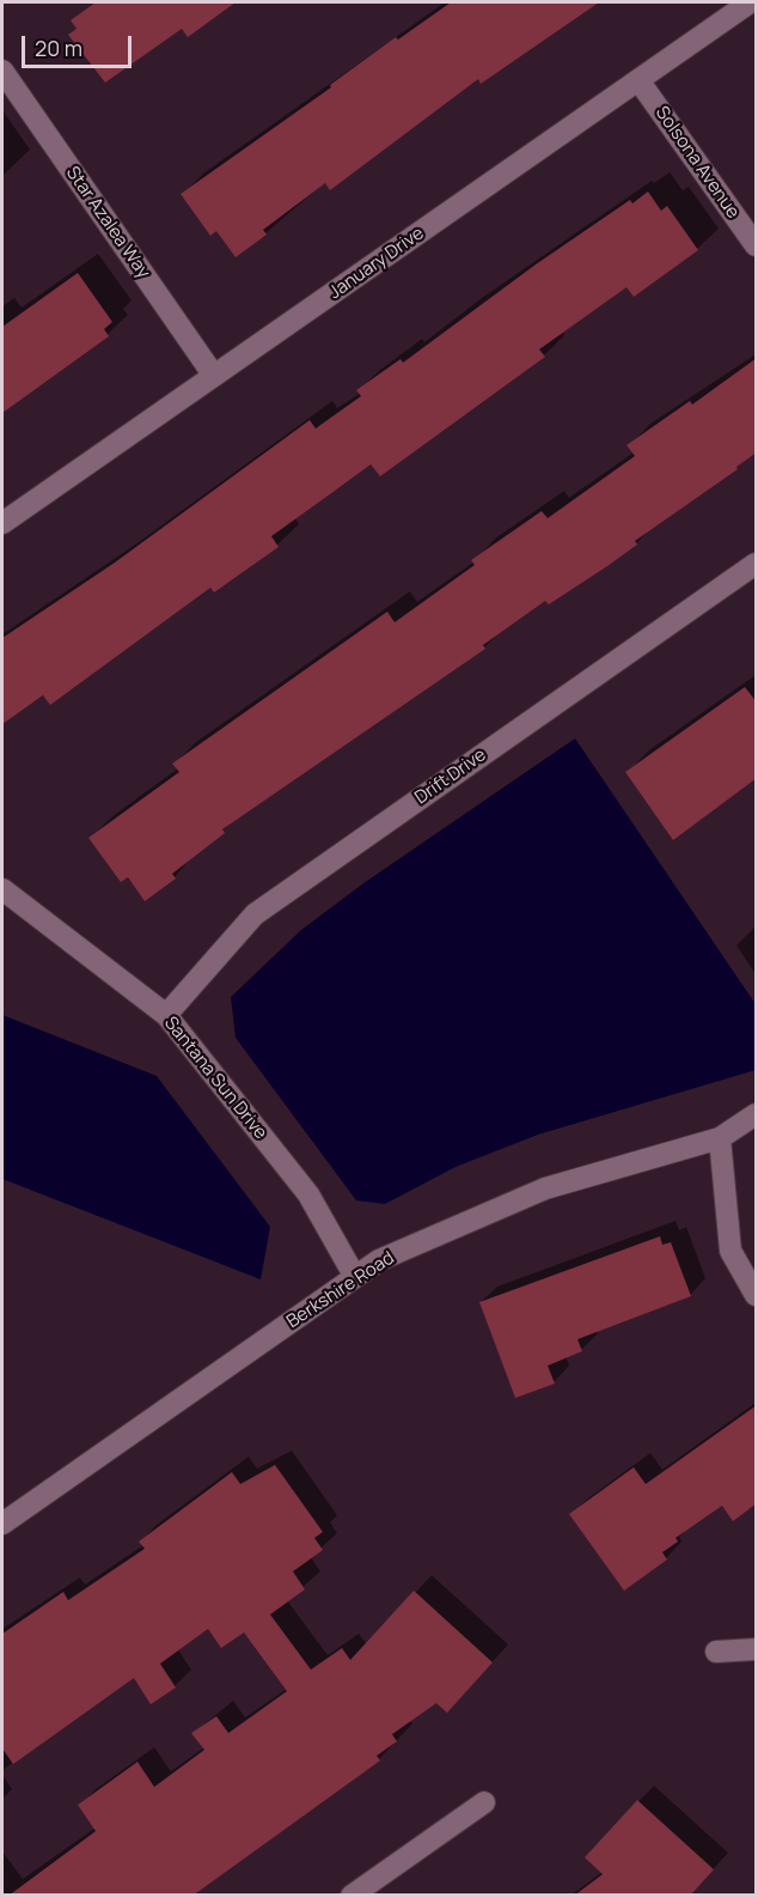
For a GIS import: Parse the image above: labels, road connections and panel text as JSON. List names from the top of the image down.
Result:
{
  "streets": {
    "street": [
      "Solsona Avenue",
      "Star Azalea Way",
      "January Drive",
      "Drift Drive",
      "Santana Sun Drive",
      "Berkshire Road"
    ]
  },
  "crossings": [
    ["Solsona Avenue", "January Drive"],
    ["Star Azalea Way", "January Drive"],
    ["Drift Drive", "Santana Sun Drive"],
    ["Santana Sun Drive", "Berkshire Road"]
  ],
  "scale_bar": "20 m"
}
